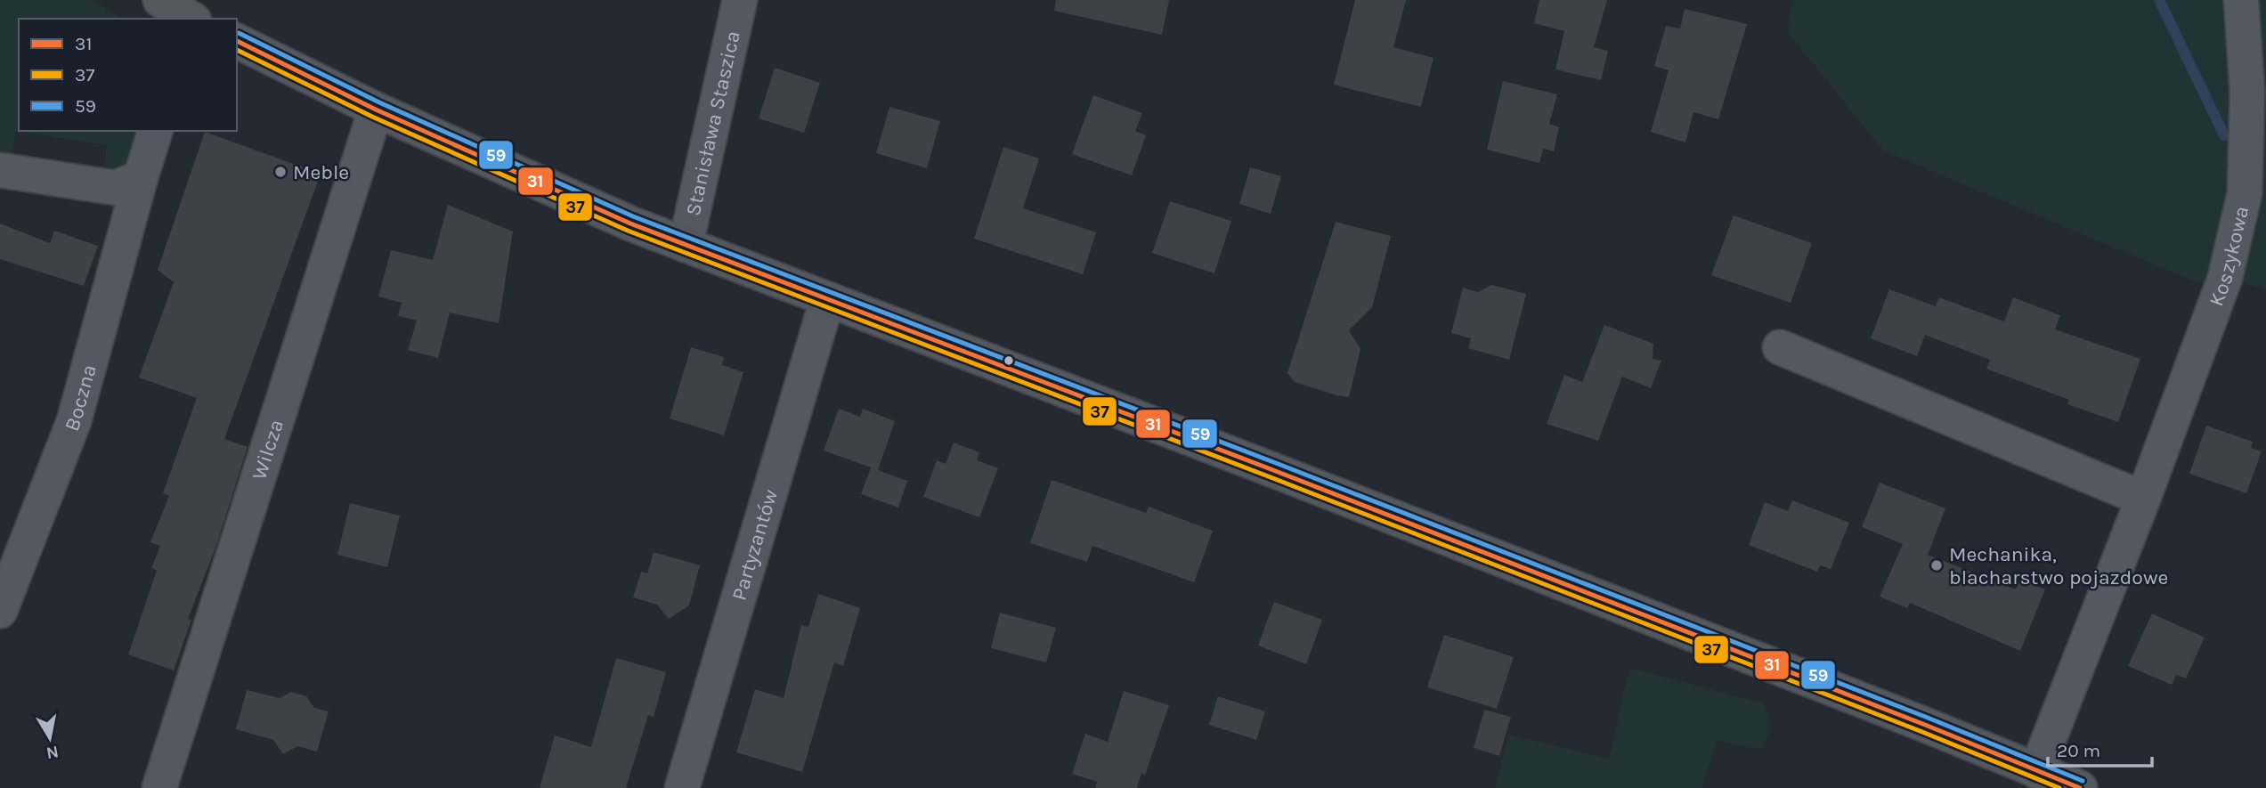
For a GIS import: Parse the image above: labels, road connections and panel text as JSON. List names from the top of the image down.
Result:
{
  "streets": {
    "street": [
      "Stanisława Staszica",
      "Koszykowa",
      "Boczna",
      "Wilcza",
      "Partyzantów"
    ]
  },
  "places": ["Meble", "Mechanika, blacharstwo pojazdowe"],
  "lines": ["transit line 59", "transit line 31", "transit line 37"],
  "legend": ["31", "37", "59"],
  "scale_bar": "20 m",
  "north": "bottom"
}
